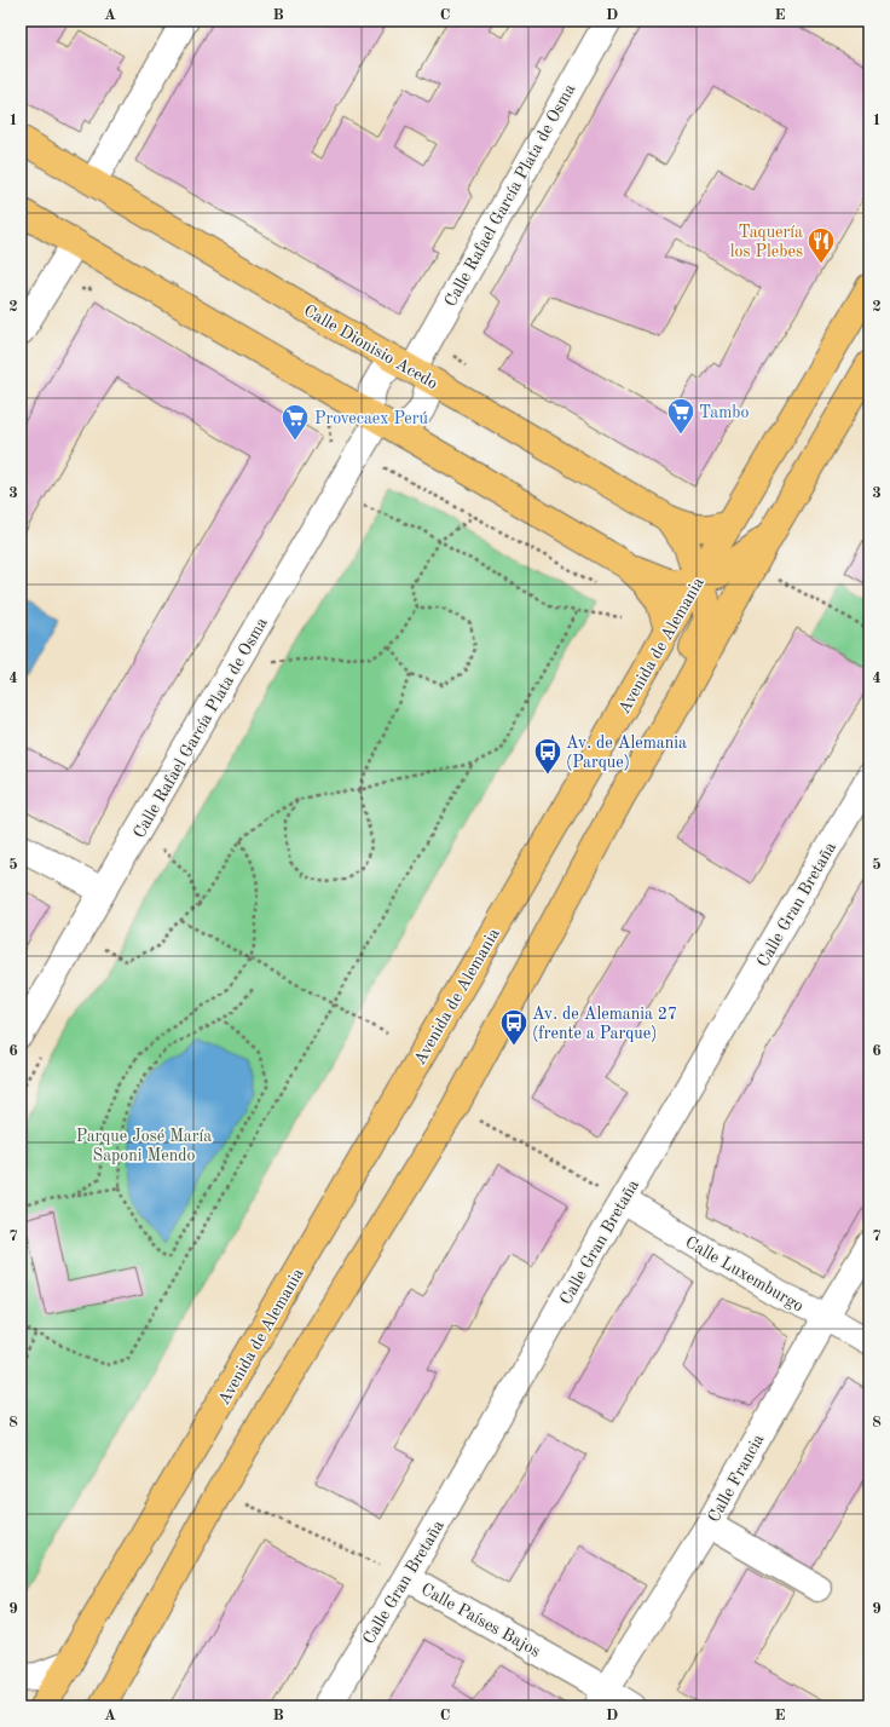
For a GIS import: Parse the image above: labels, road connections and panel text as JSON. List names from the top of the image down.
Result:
{
  "streets": {
    "main road": ["Calle Dionisio Acedo", "Avenida de Alemania"],
    "street": [
      "Calle Rafael García Plata de Osma",
      "Calle Gran Bretaña",
      "Calle Luxemburgo",
      "Calle Francia",
      "Calle Países Bajos"
    ]
  },
  "crossings": [
    ["Calle Rafael García Plata de Osma", "Calle Dionisio Acedo"],
    ["Calle Dionisio Acedo", "Avenida de Alemania"],
    ["Calle Gran Bretaña", "Calle Luxemburgo"],
    ["Calle Gran Bretaña", "Calle Países Bajos"],
    ["Calle Luxemburgo", "Calle Francia"],
    ["Calle Francia", "Calle Países Bajos"]
  ],
  "parks": ["Parque José María Saponi Mendo"],
  "places": {
    "restaurant": ["Taquería los Plebes"],
    "supermarket": ["Tambo", "Provecaex Perú"],
    "bus stop": ["Av. de Alemania (Parque)", "Av. de Alemania 27 (frente a Parque)"]
  },
  "grid": {
    "columns": [
      "A",
      "B",
      "C",
      "D",
      "E"
    ],
    "rows": [
      "1",
      "2",
      "3",
      "4",
      "5",
      "6",
      "7",
      "8",
      "9"
    ]
  }
}
